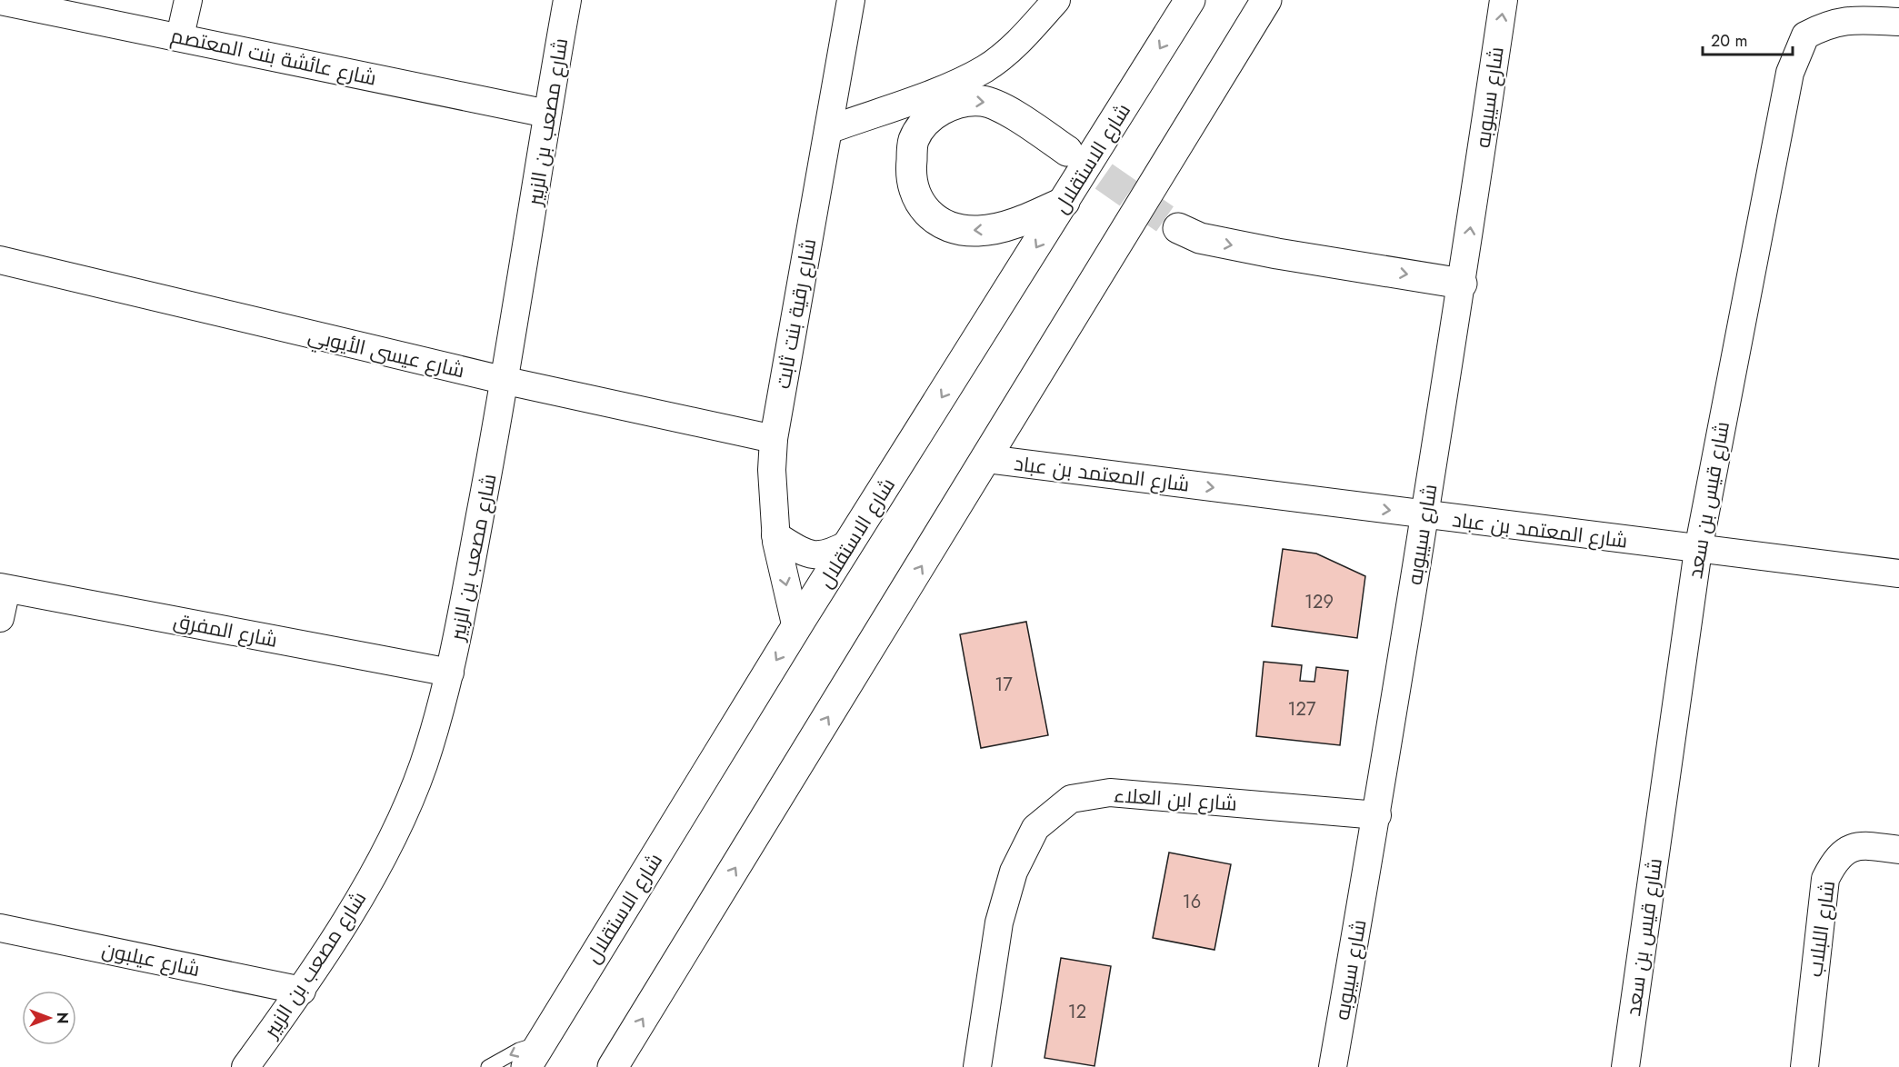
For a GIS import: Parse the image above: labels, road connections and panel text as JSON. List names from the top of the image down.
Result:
{
  "streets": {
    "highway": ["شارع الاستقلال"],
    "street": [
      "شارع عائشة بنت المعتصم",
      "شارع سيبوبه",
      "شارع مصعب بن الزبير",
      "شارع رقية بنت ثابت",
      "شارع عيسى الأيوبي",
      "شارع المعتمد بن عباد",
      "شارع قيس بن سعد",
      "شارع المفرق",
      "شارع ابن العلاء",
      "شارع اللبلاب",
      "شارع عيلبون"
    ]
  },
  "crossings": [
    ["شارع عائشة بنت المعتصم", "شارع مصعب بن الزبير"],
    ["شارع سيبوبه", "شارع المعتمد بن عباد"],
    ["شارع سيبوبه", "شارع ابن العلاء"],
    ["شارع مصعب بن الزبير", "شارع عيسى الأيوبي"],
    ["شارع مصعب بن الزبير", "شارع المفرق"],
    ["شارع مصعب بن الزبير", "شارع عيلبون"],
    ["شارع الاستقلال", "شارع رقية بنت ثابت"],
    ["شارع رقية بنت ثابت", "شارع عيسى الأيوبي"],
    ["شارع المعتمد بن عباد", "شارع قيس بن سعد"]
  ],
  "one_way": ["شارع المعتمد بن عباد"],
  "house_numbers": [
    "129",
    "17",
    "127",
    "16",
    "12"
  ],
  "scale_bar": "20 m",
  "north": "right"
}
